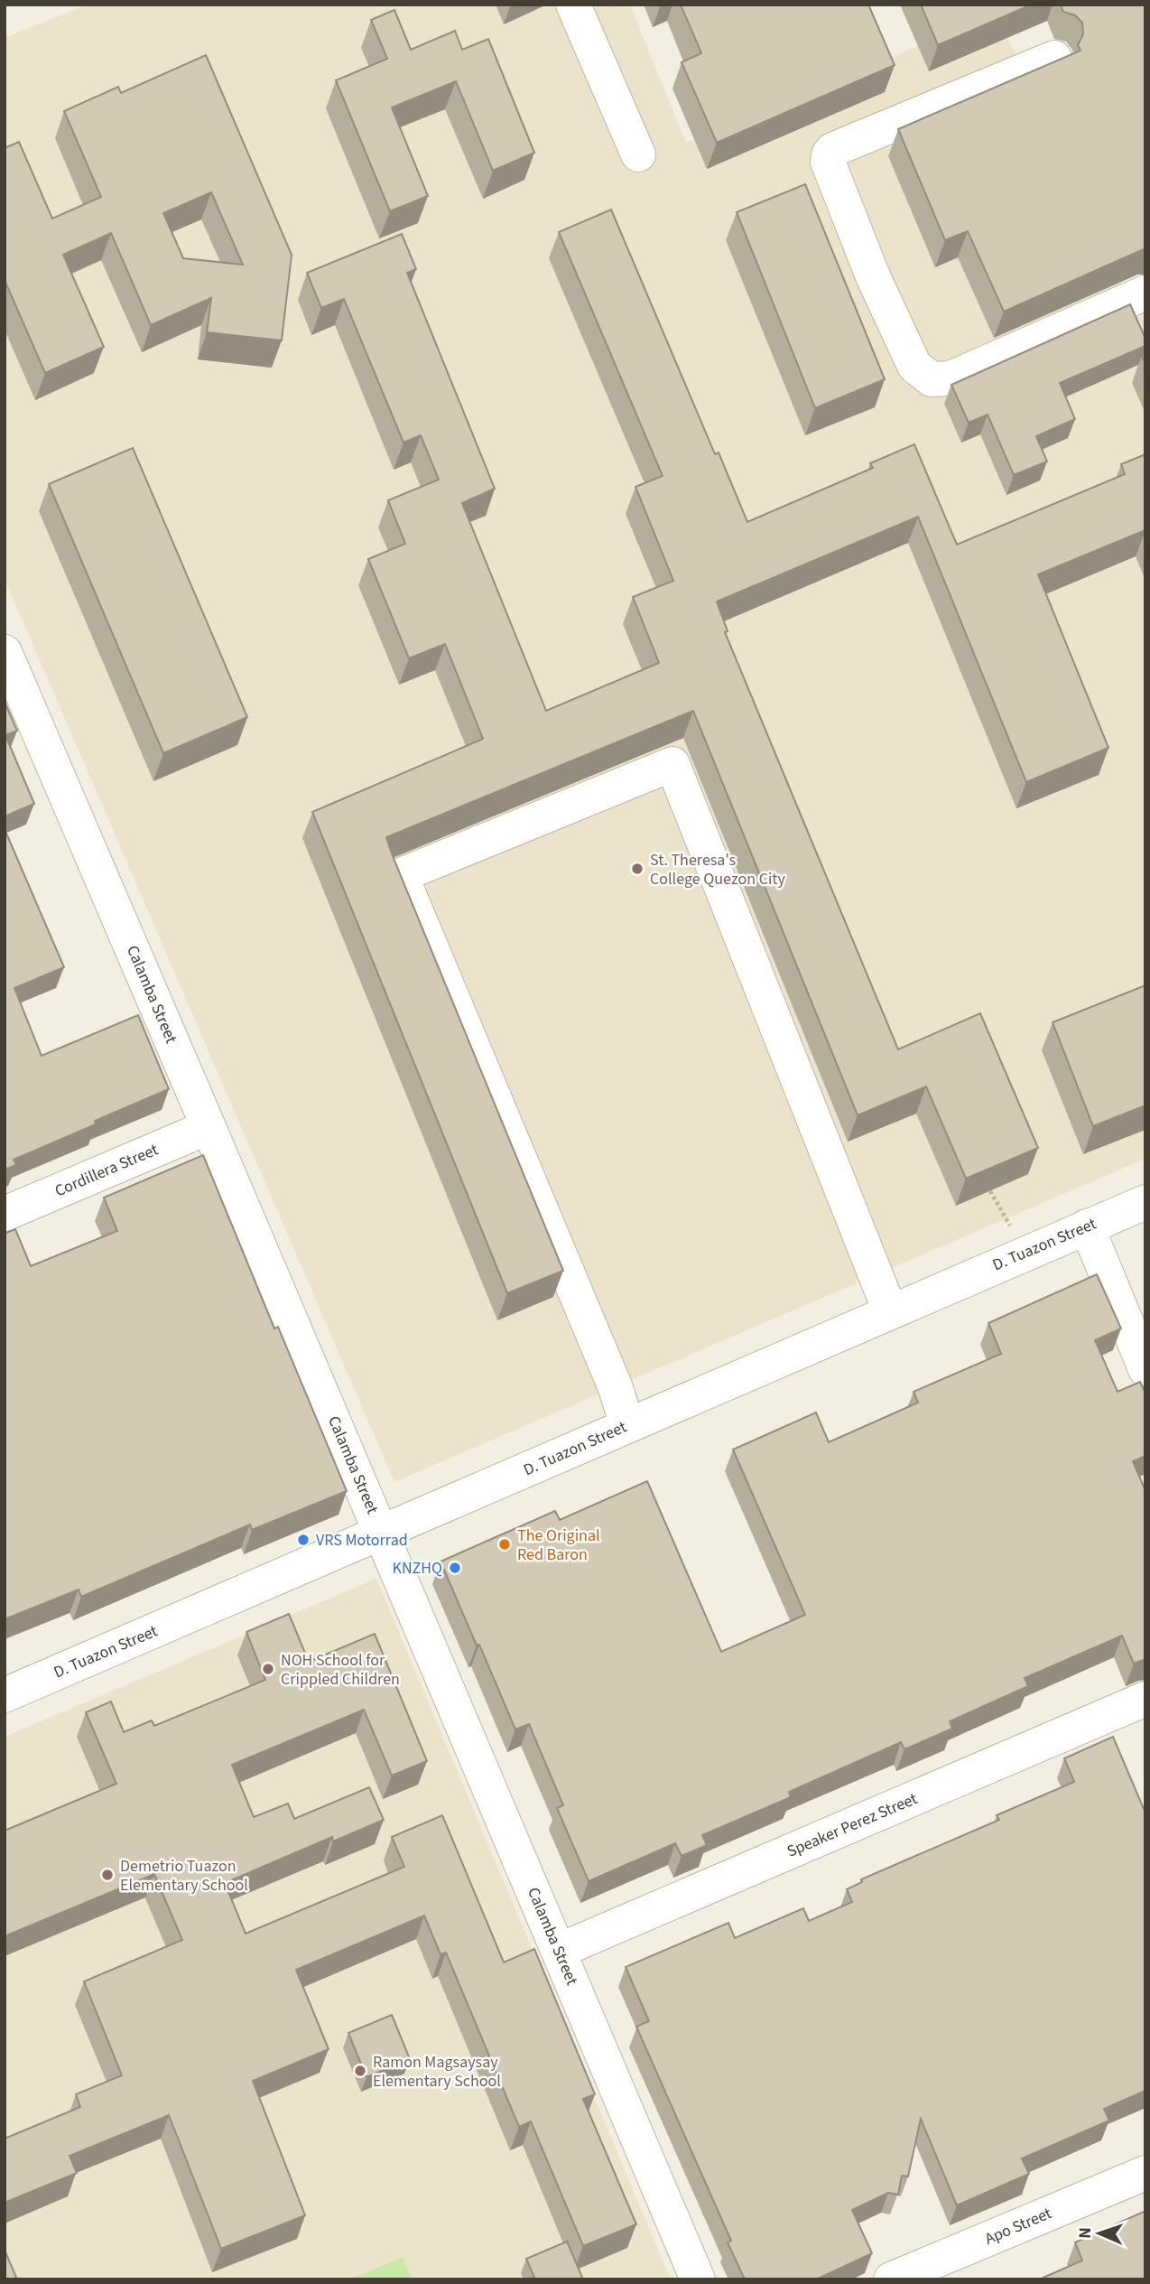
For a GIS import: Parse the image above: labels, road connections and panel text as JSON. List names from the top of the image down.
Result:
{
  "streets": {
    "street": [
      "Calamba Street",
      "Cordillera Street",
      "D. Tuazon Street",
      "Speaker Perez Street",
      "Apo Street"
    ]
  },
  "crossings": [
    ["Calamba Street", "Cordillera Street"],
    ["Calamba Street", "D. Tuazon Street"],
    ["Calamba Street", "Speaker Perez Street"]
  ],
  "places": [
    "St. Theresa's College Quezon City",
    "VRS Motorrad",
    "The Original Red Baron",
    "KNZHQ",
    "NOH School for Crippled Children",
    "Demetrio Tuazon Elementary School",
    "Ramon Magsaysay Elementary School"
  ],
  "north": "left"
}
